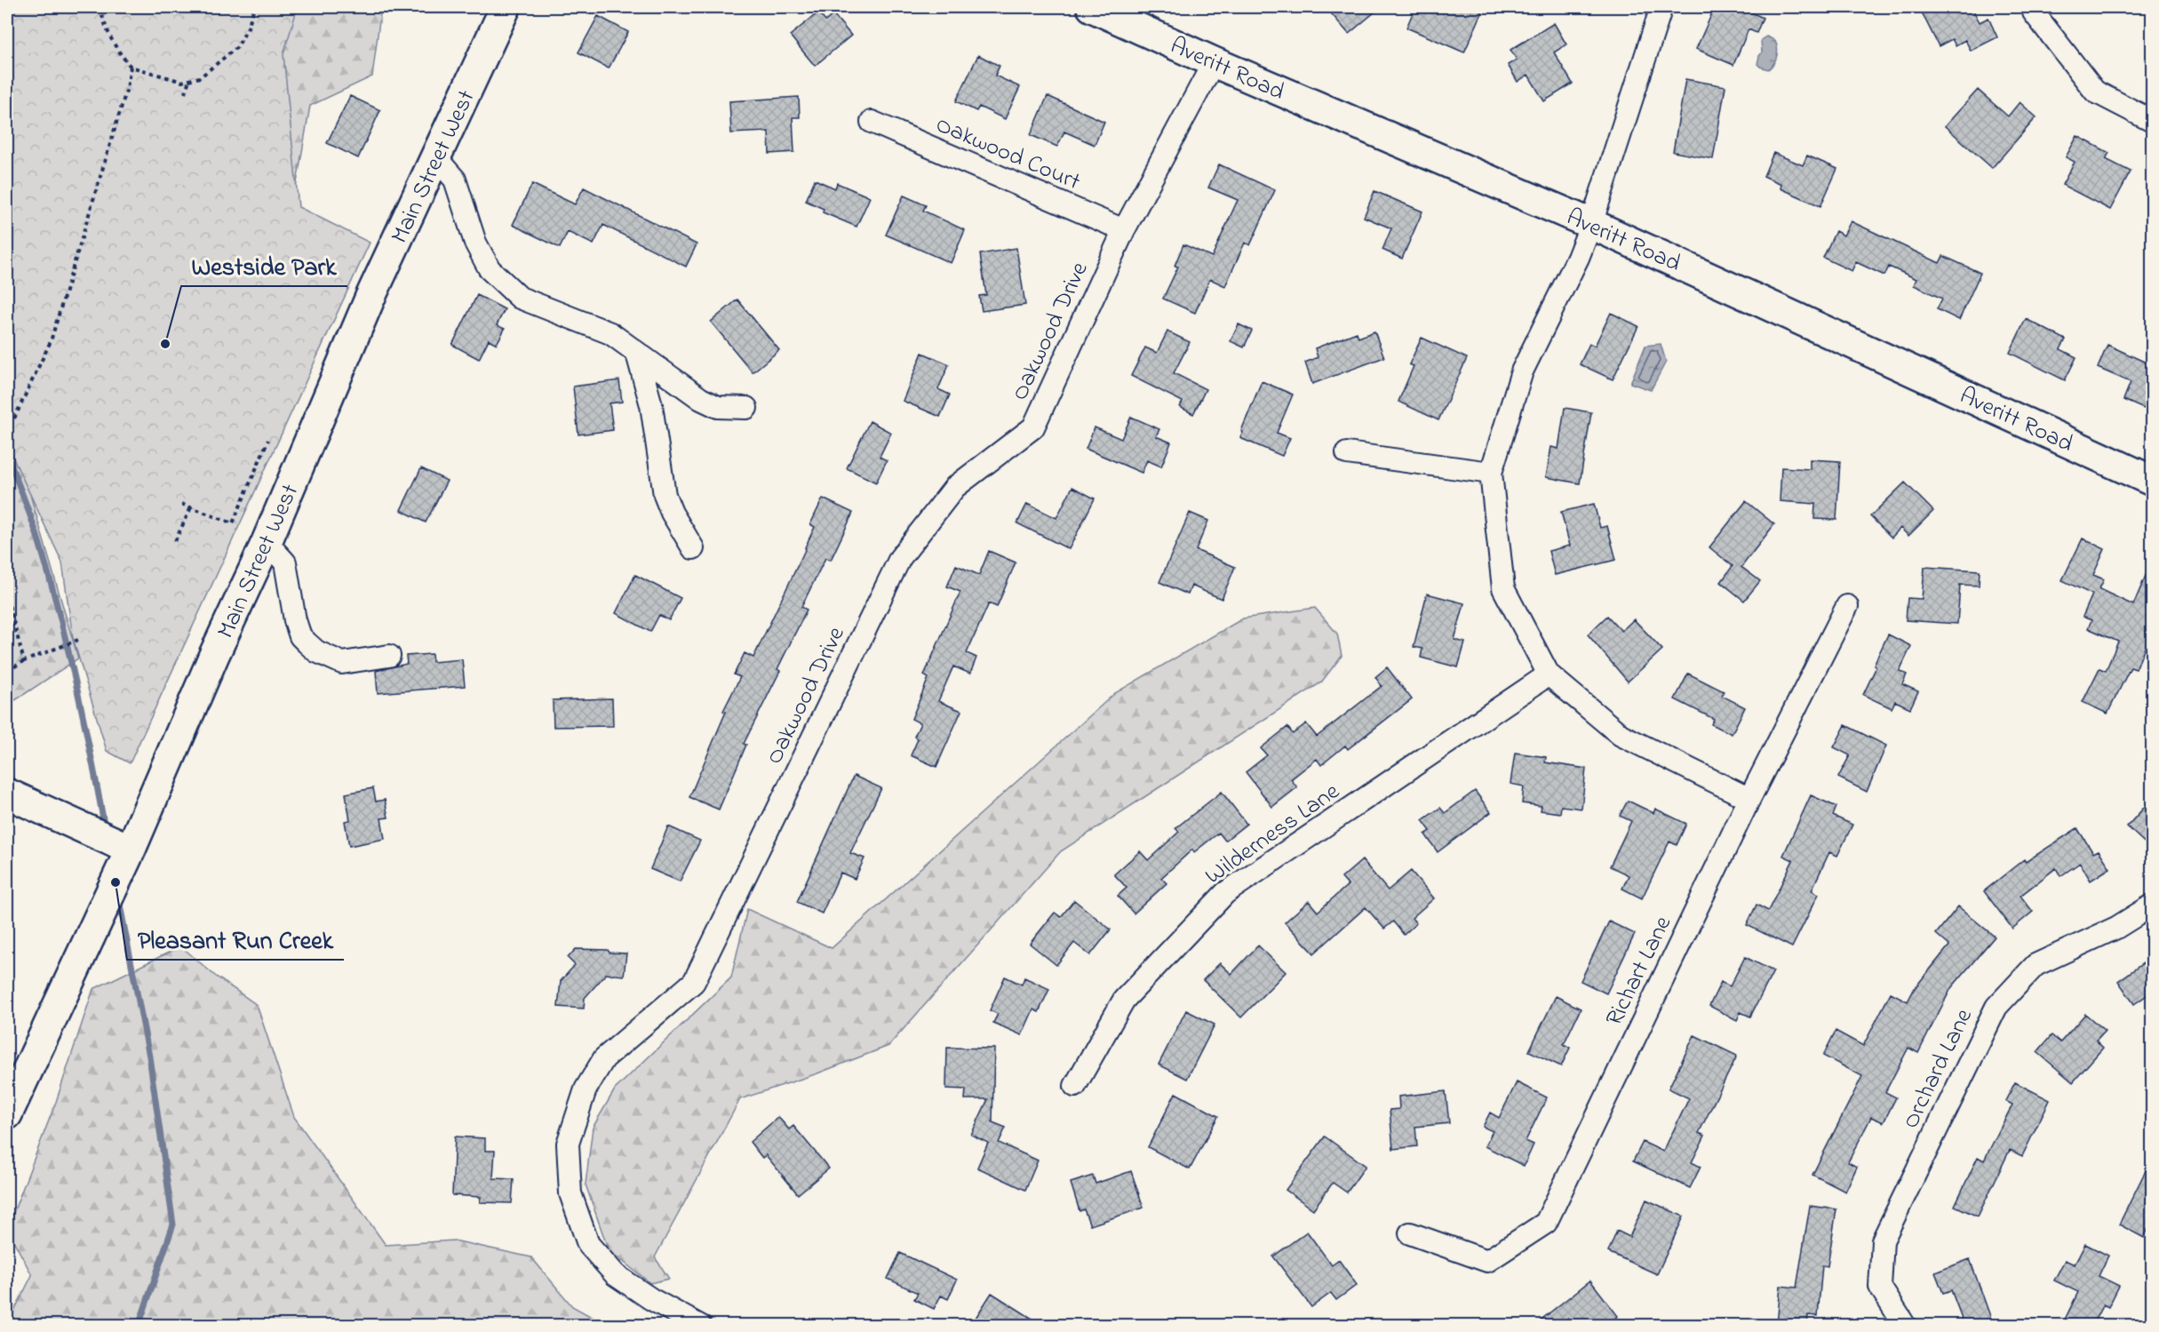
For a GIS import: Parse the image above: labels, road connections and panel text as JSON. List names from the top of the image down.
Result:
{
  "streets": {
    "street": [
      "Averitt Road",
      "Oakwood Court",
      "Main Street West",
      "Oakwood Drive",
      "Wilderness Lane",
      "Richart Lane",
      "Orchard Lane"
    ]
  },
  "crossings": [
    ["Averitt Road", "Oakwood Drive"],
    ["Oakwood Court", "Oakwood Drive"]
  ],
  "places": ["Westside Park", "Pleasant Run Creek"]
}
